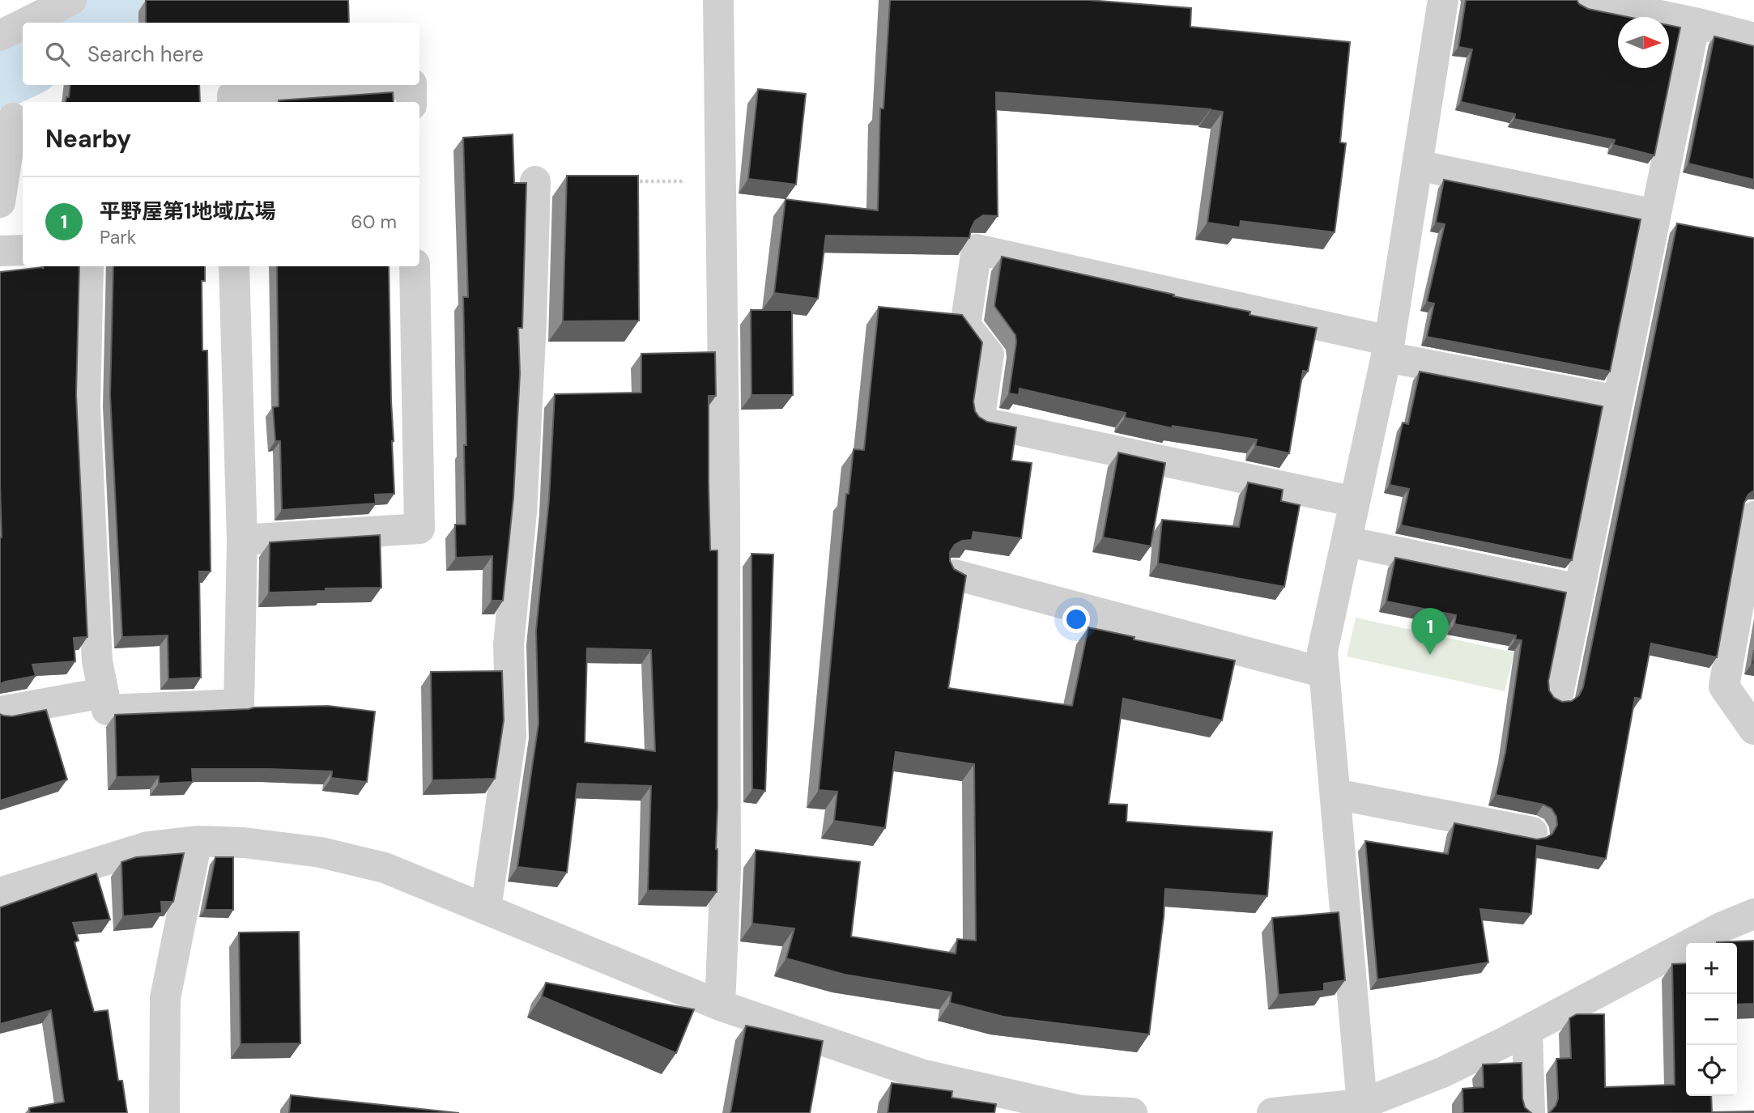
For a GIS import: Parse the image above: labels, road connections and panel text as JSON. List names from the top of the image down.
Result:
{
  "north": "right",
  "page": {
    "search": "Search here",
    "heading": "Nearby",
    "list": [
      {
        "mark": "1",
        "name": "平野屋第1地域広場",
        "note": "Park",
        "value": "60 m"
      }
    ],
    "pins": "1",
    "map_buttons": ["+", "−"]
  }
}
